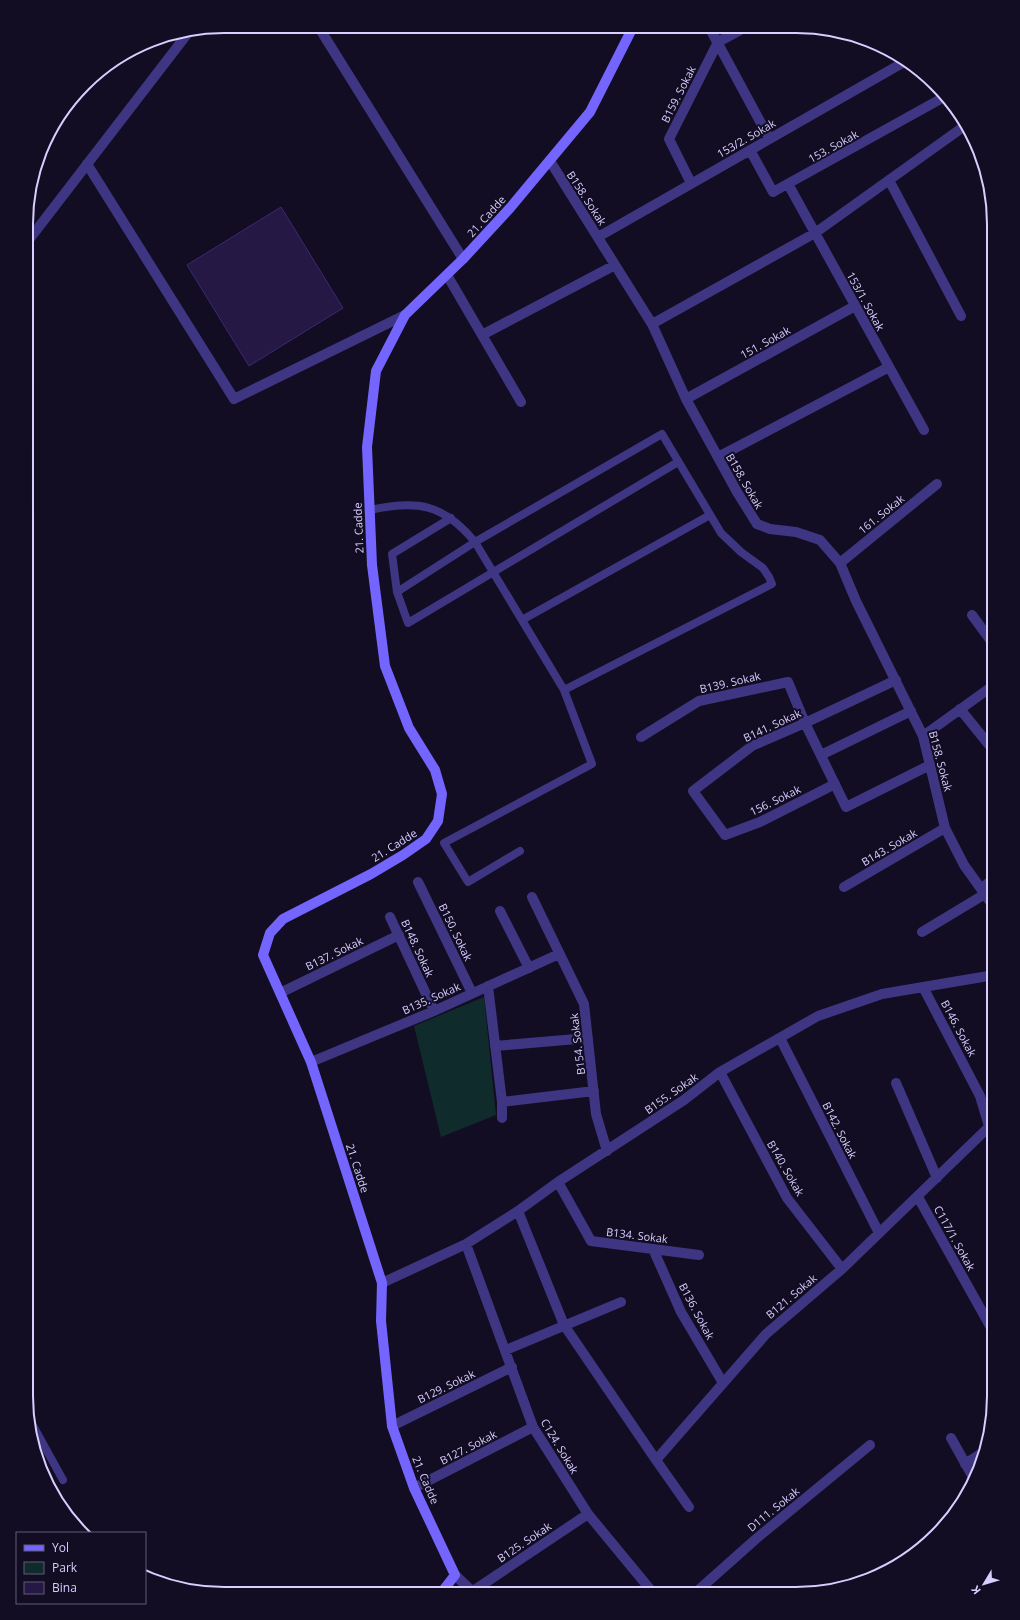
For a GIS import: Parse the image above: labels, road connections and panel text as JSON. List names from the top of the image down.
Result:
{
  "streets": {
    "main road": ["21. Cadde"],
    "street": [
      "B159. Sokak",
      "153/2. Sokak",
      "153. Sokak",
      "B158. Sokak",
      "153/1. Sokak",
      "151. Sokak",
      "161. Sokak",
      "B139. Sokak",
      "B141. Sokak",
      "156. Sokak",
      "B143. Sokak",
      "B150. Sokak",
      "B148. Sokak",
      "B137. Sokak",
      "B135. Sokak",
      "B146. Sokak",
      "B154. Sokak",
      "B155. Sokak",
      "B142. Sokak",
      "B140. Sokak",
      "B134. Sokak",
      "C117/1. Sokak",
      "B121. Sokak",
      "B136. Sokak",
      "B129. Sokak",
      "C124. Sokak",
      "B127. Sokak",
      "D111. Sokak",
      "B125. Sokak"
    ]
  },
  "crossings": [
    ["B159. Sokak", "153/2. Sokak"],
    ["153/2. Sokak", "153. Sokak"],
    ["153/2. Sokak", "B158. Sokak"],
    ["153. Sokak", "153/1. Sokak"],
    ["B158. Sokak", "21. Cadde"],
    ["B158. Sokak", "151. Sokak"],
    ["B158. Sokak", "161. Sokak"],
    ["B158. Sokak", "B141. Sokak"],
    ["B158. Sokak", "B143. Sokak"],
    ["21. Cadde", "B137. Sokak"],
    ["21. Cadde", "B135. Sokak"],
    ["21. Cadde", "B155. Sokak"],
    ["21. Cadde", "B129. Sokak"],
    ["21. Cadde", "B127. Sokak"],
    ["153/1. Sokak", "151. Sokak"],
    ["B139. Sokak", "B141. Sokak"],
    ["B141. Sokak", "156. Sokak"],
    ["B150. Sokak", "B135. Sokak"],
    ["B148. Sokak", "B137. Sokak"],
    ["B148. Sokak", "B135. Sokak"],
    ["B135. Sokak", "B154. Sokak"],
    ["B146. Sokak", "B155. Sokak"],
    ["B154. Sokak", "B155. Sokak"],
    ["B155. Sokak", "B142. Sokak"],
    ["B155. Sokak", "B140. Sokak"],
    ["B155. Sokak", "B134. Sokak"],
    ["B155. Sokak", "C124. Sokak"],
    ["B142. Sokak", "B121. Sokak"],
    ["B140. Sokak", "B121. Sokak"],
    ["B134. Sokak", "B136. Sokak"],
    ["C117/1. Sokak", "B121. Sokak"],
    ["B121. Sokak", "B136. Sokak"],
    ["B129. Sokak", "C124. Sokak"],
    ["C124. Sokak", "B127. Sokak"],
    ["C124. Sokak", "B125. Sokak"]
  ],
  "legend": ["Yol", "Park", "Bina"],
  "north": "bottom left"
}
